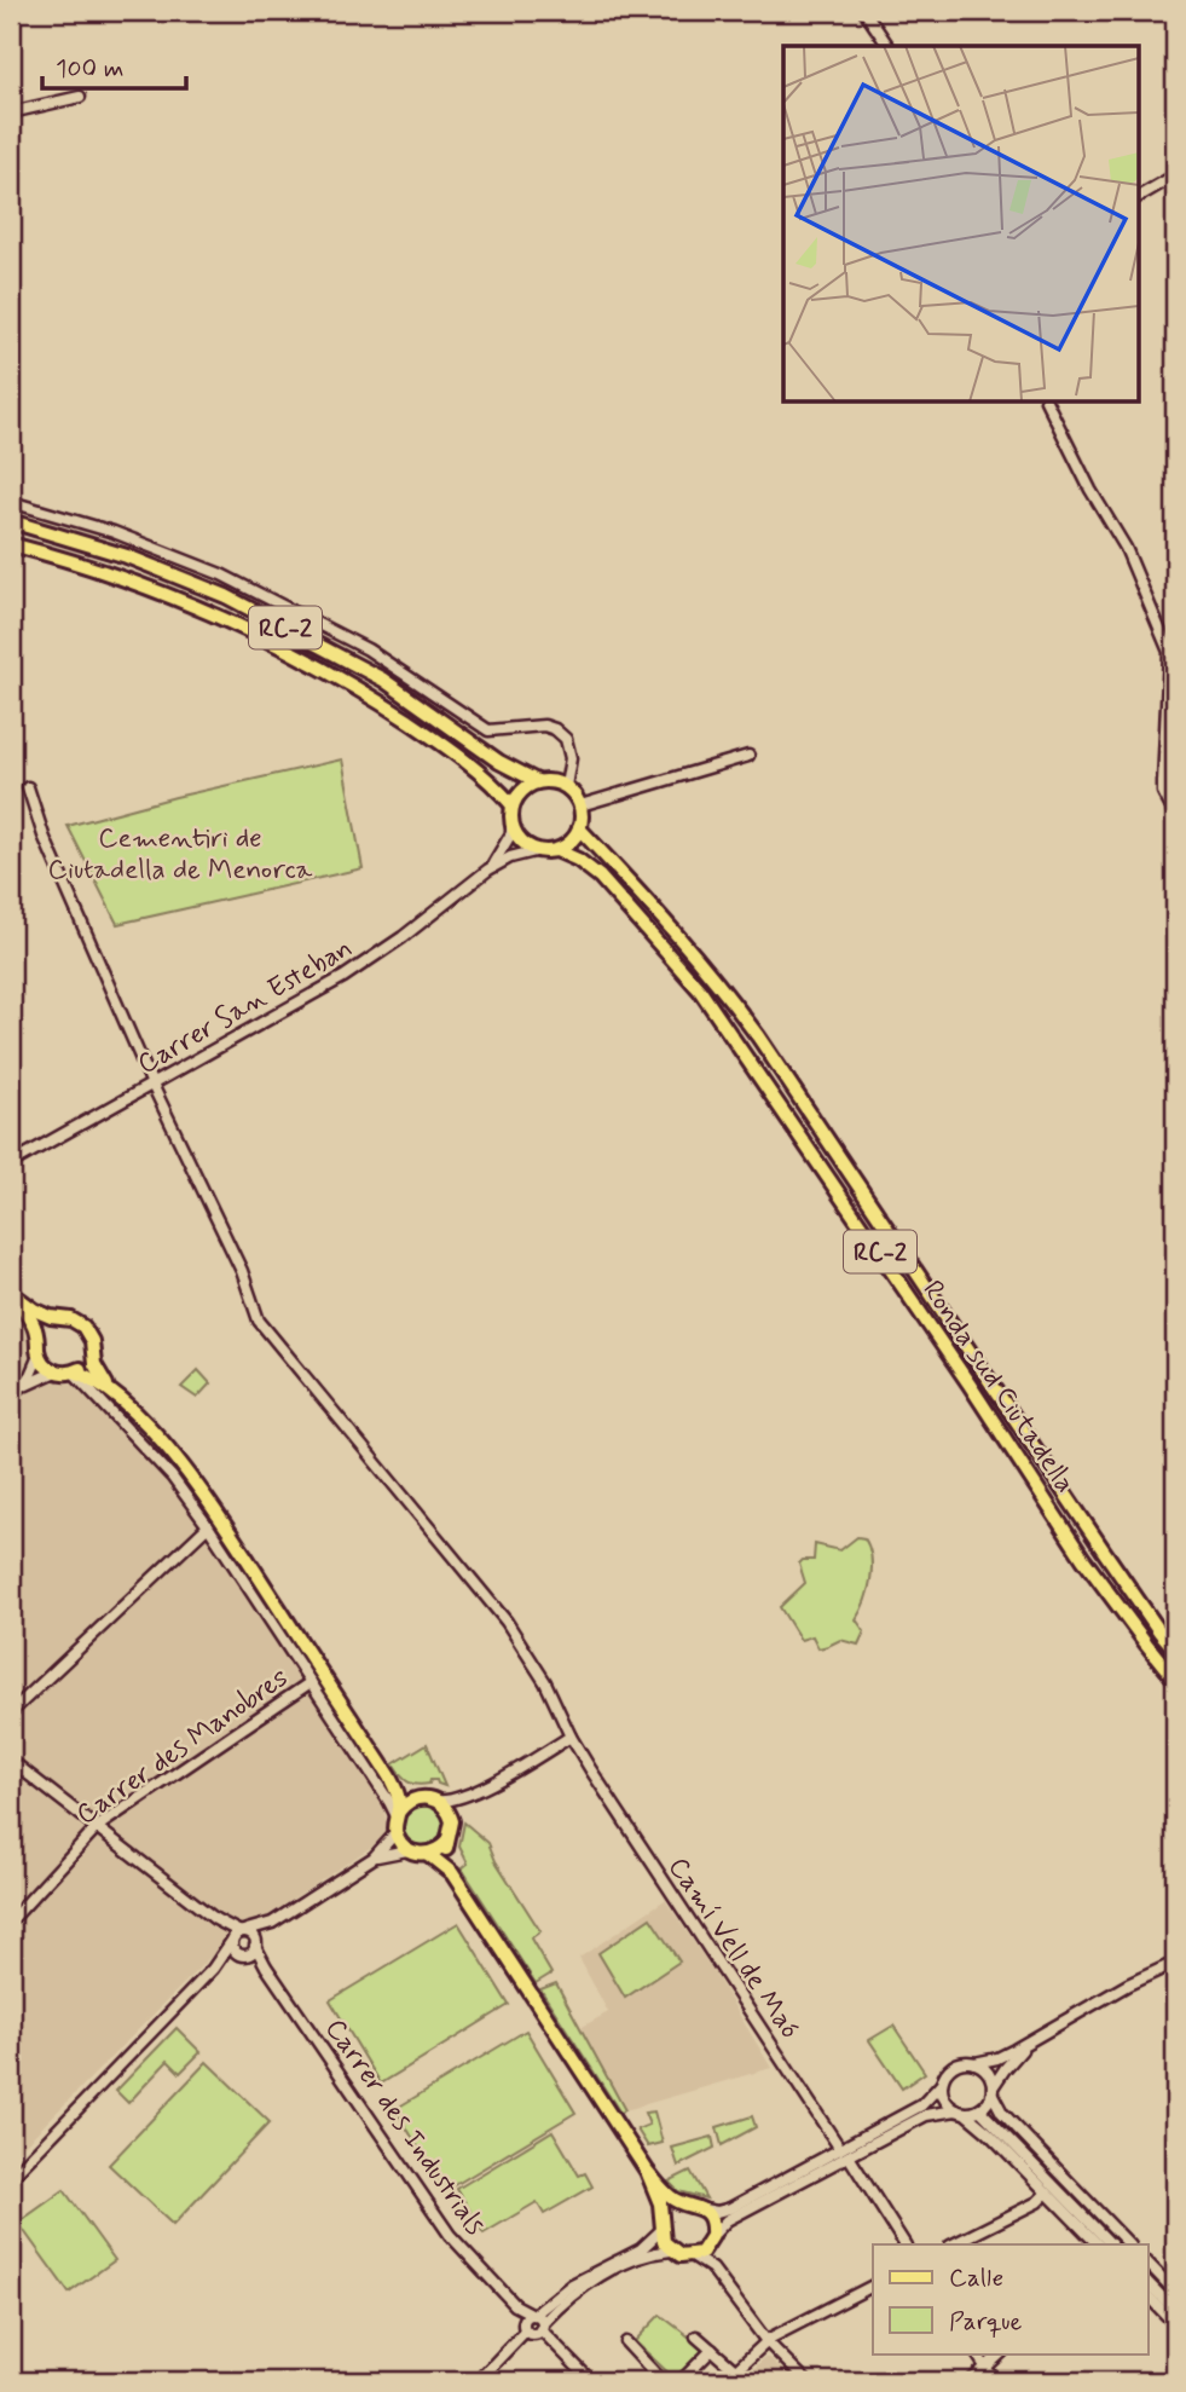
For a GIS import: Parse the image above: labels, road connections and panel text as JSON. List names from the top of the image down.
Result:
{
  "streets": {
    "main road": ["RC-2", "Ronda sud Ciutadella"],
    "street": [
      "Carrer San Esteban",
      "Carrer des Manobres",
      "Camí Vell de Maó",
      "Carrer des Industrials"
    ]
  },
  "crossings": [
    ["RC-2", "Carrer San Esteban"],
    ["RC-2", "Ronda sud Ciutadella"],
    ["Carrer San Esteban", "Ronda sud Ciutadella"],
    ["Carrer San Esteban", "Camí Vell de Maó"]
  ],
  "parks": ["Cementiri de Ciutadella de Menorca"],
  "legend": ["Calle", "Parque"],
  "scale_bar": "100 m"
}
